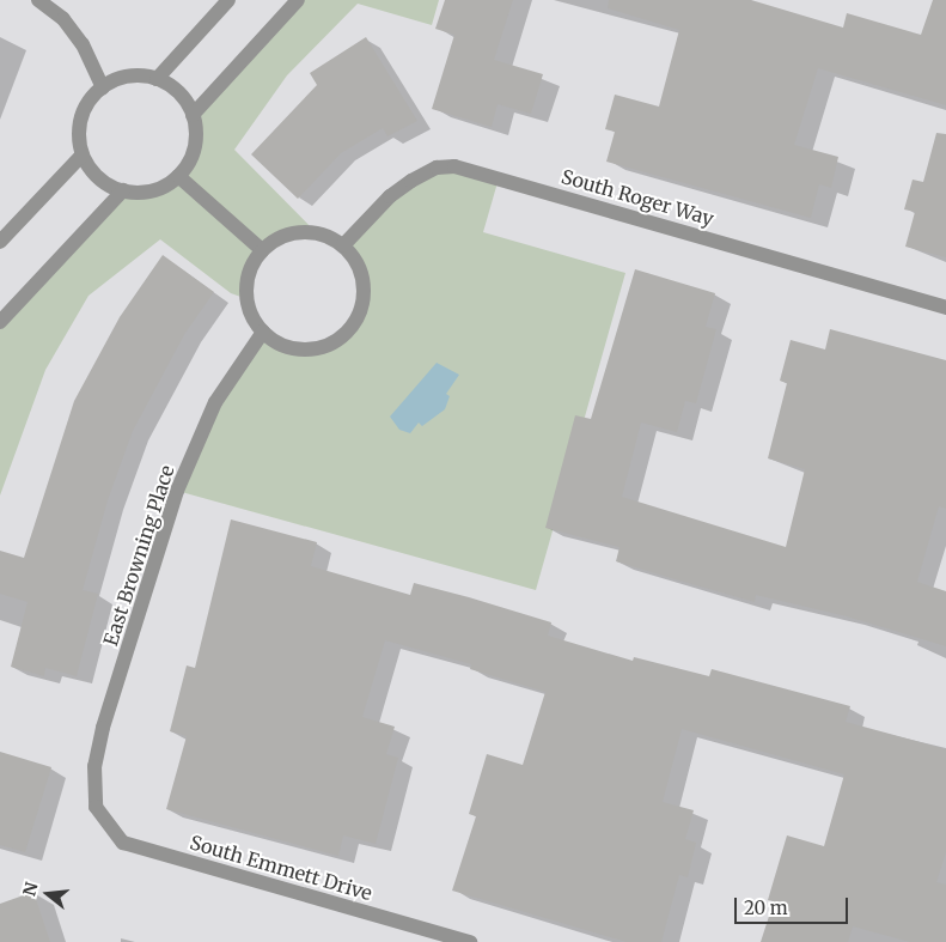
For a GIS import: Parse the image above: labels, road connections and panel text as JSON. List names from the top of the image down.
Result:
{
  "streets": {
    "street": ["South Roger Way", "East Browning Place", "South Emmett Drive"]
  },
  "crossings": [
    ["South Roger Way", "East Browning Place"],
    ["East Browning Place", "South Emmett Drive"]
  ],
  "scale_bar": "20 m",
  "north": "left"
}
